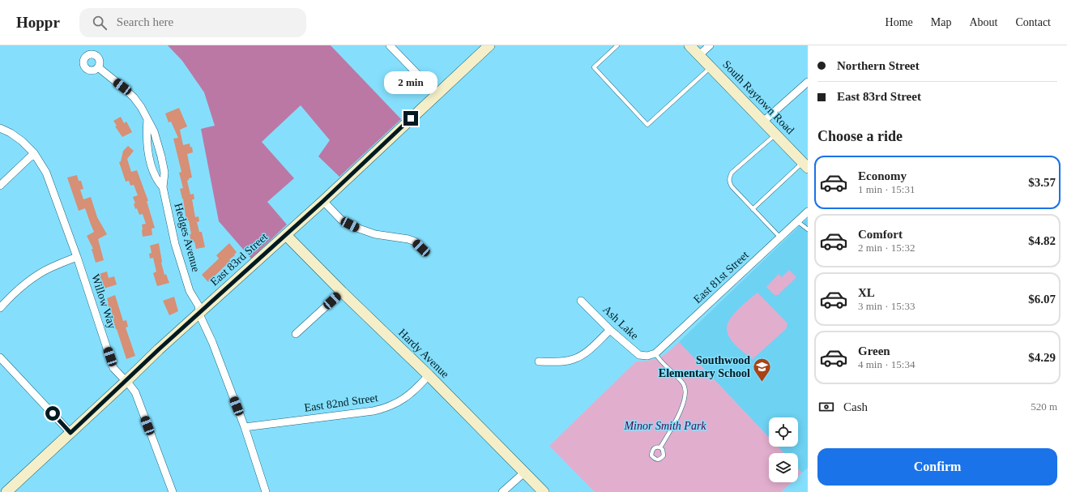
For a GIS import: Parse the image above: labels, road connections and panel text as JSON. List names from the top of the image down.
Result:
{
  "streets": {
    "street": [
      "South Raytown Road",
      "Hedges Avenue",
      "East 83rd Street",
      "East 81st Street",
      "Willow Way",
      "Ash Lake",
      "Hardy Avenue",
      "East 82nd Street"
    ]
  },
  "crossings": [
    ["Hedges Avenue", "East 83rd Street"],
    ["Hedges Avenue", "East 82nd Street"],
    ["East 83rd Street", "Willow Way"],
    ["East 83rd Street", "Hardy Avenue"],
    ["East 81st Street", "Ash Lake"],
    ["Hardy Avenue", "East 82nd Street"]
  ],
  "parks": ["Minor Smith Park"],
  "places": {
    "school or university": ["Southwood Elementary School"]
  },
  "page": {
    "header": "Hoppr",
    "search": "Search here",
    "nav": [
      "Home",
      "Map",
      "About",
      "Contact"
    ],
    "banner": ["Northern Street", "East 83rd Street"],
    "bubble": "2 min",
    "heading": "Choose a ride",
    "list": [
      {
        "name": "Economy",
        "note": "1 min · 15:31",
        "value": "$3.57"
      },
      {
        "name": "Comfort",
        "note": "2 min · 15:32",
        "value": "$4.82"
      },
      {
        "name": "XL",
        "note": "3 min · 15:33",
        "value": "$6.07"
      },
      {
        "name": "Green",
        "note": "4 min · 15:34",
        "value": "$4.29"
      }
    ],
    "pay": ["Cash", "520 m"],
    "buttons": "Confirm"
  }
}
